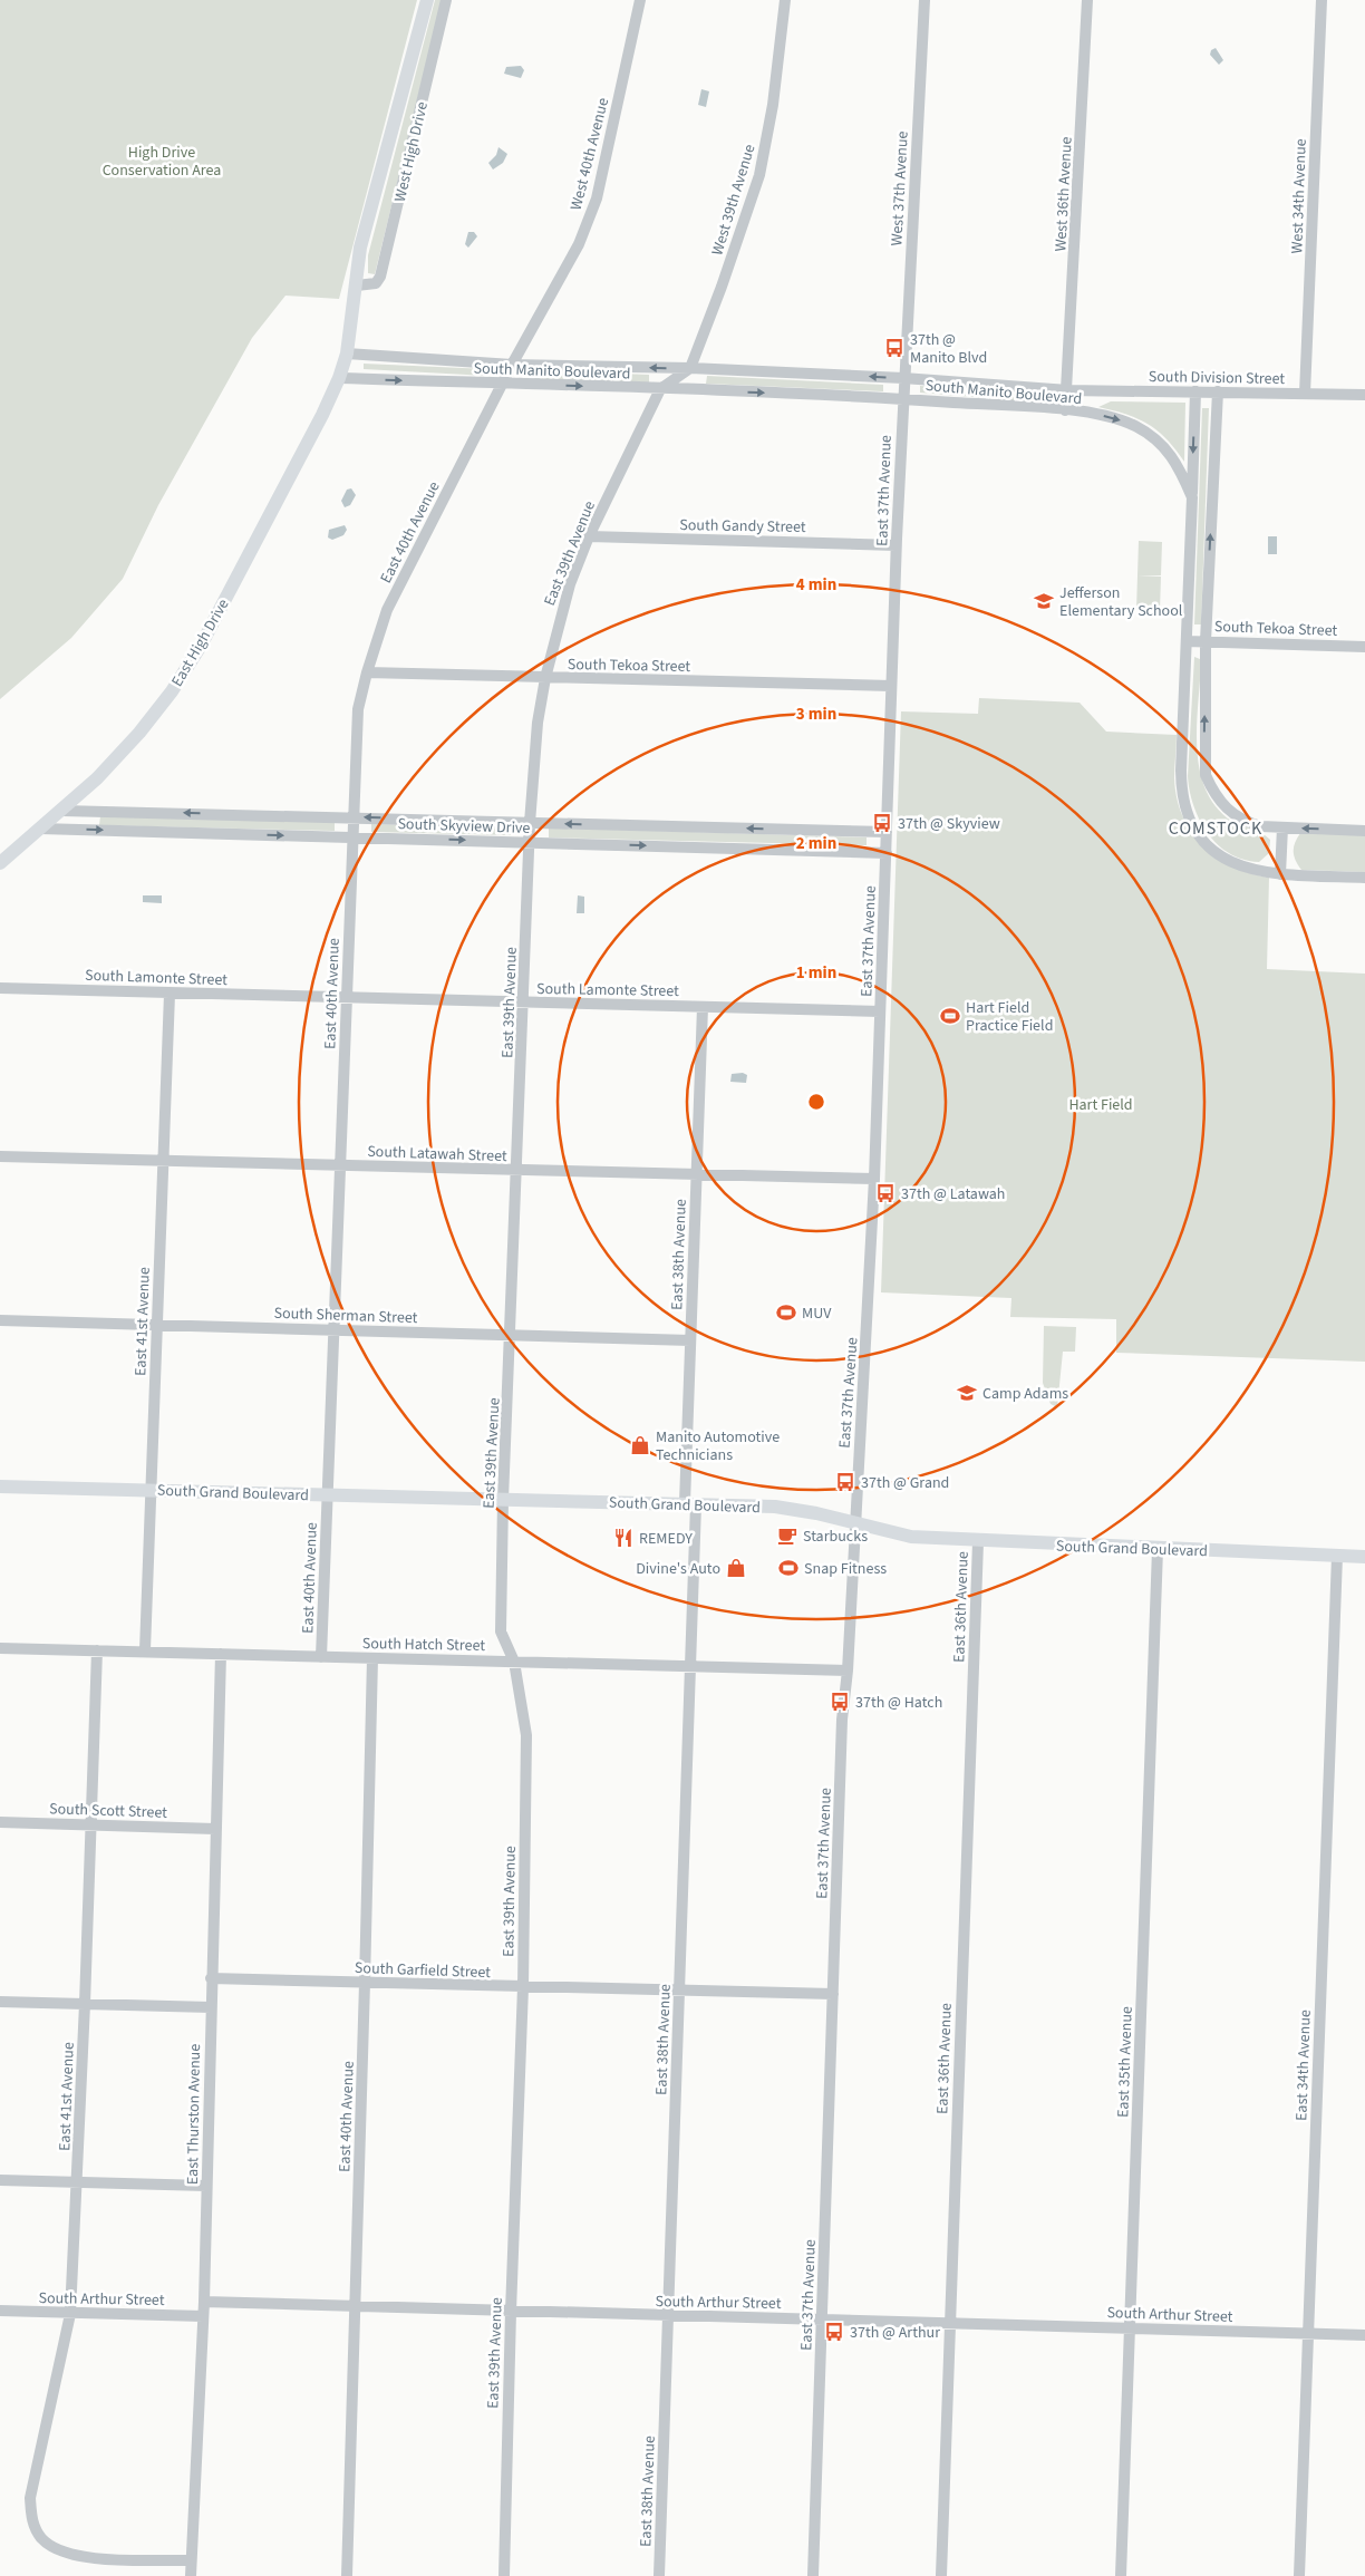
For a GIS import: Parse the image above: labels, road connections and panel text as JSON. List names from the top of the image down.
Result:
{
  "streets": {
    "main road": ["West High Drive", "East High Drive", "South Grand Boulevard"],
    "street": [
      "West 40th Avenue",
      "West 37th Avenue",
      "West 36th Avenue",
      "West 34th Avenue",
      "West 39th Avenue",
      "South Manito Boulevard",
      "South Division Street",
      "East 37th Avenue",
      "South Gandy Street",
      "East 40th Avenue",
      "East 39th Avenue",
      "South Tekoa Street",
      "South Skyview Drive",
      "South Lamonte Street",
      "South Latawah Street",
      "East 38th Avenue",
      "South Sherman Street",
      "East 41st Avenue",
      "East 36th Avenue",
      "South Hatch Street",
      "South Scott Street",
      "South Garfield Street",
      "East 35th Avenue",
      "East 34th Avenue",
      "East Thurston Avenue",
      "South Arthur Street"
    ]
  },
  "crossings": [
    ["West High Drive", "South Manito Boulevard"],
    ["West High Drive", "East High Drive"],
    ["West 40th Avenue", "South Manito Boulevard"],
    ["West 40th Avenue", "East 40th Avenue"],
    ["West 37th Avenue", "South Manito Boulevard"],
    ["West 37th Avenue", "East 37th Avenue"],
    ["West 36th Avenue", "South Manito Boulevard"],
    ["West 36th Avenue", "South Division Street"],
    ["West 34th Avenue", "South Division Street"],
    ["West 39th Avenue", "South Manito Boulevard"],
    ["West 39th Avenue", "East 39th Avenue"],
    ["South Manito Boulevard", "South Division Street"],
    ["South Manito Boulevard", "East 37th Avenue"],
    ["South Manito Boulevard", "East 40th Avenue"],
    ["South Manito Boulevard", "East 39th Avenue"],
    ["South Manito Boulevard", "South Tekoa Street"],
    ["South Manito Boulevard", "East High Drive"],
    ["East 37th Avenue", "South Gandy Street"],
    ["East 37th Avenue", "South Tekoa Street"],
    ["East 37th Avenue", "South Skyview Drive"],
    ["East 37th Avenue", "South Lamonte Street"],
    ["East 37th Avenue", "South Latawah Street"],
    ["East 37th Avenue", "South Grand Boulevard"],
    ["East 37th Avenue", "South Hatch Street"],
    ["East 37th Avenue", "South Garfield Street"],
    ["East 37th Avenue", "South Arthur Street"],
    ["South Gandy Street", "East 39th Avenue"],
    ["East 40th Avenue", "South Tekoa Street"],
    ["East 40th Avenue", "South Skyview Drive"],
    ["East 40th Avenue", "South Lamonte Street"],
    ["East 40th Avenue", "South Latawah Street"],
    ["East 40th Avenue", "South Sherman Street"],
    ["East 40th Avenue", "South Grand Boulevard"],
    ["East 40th Avenue", "South Hatch Street"],
    ["East 40th Avenue", "South Garfield Street"],
    ["East 40th Avenue", "South Arthur Street"],
    ["East 39th Avenue", "South Tekoa Street"],
    ["East 39th Avenue", "South Skyview Drive"],
    ["East 39th Avenue", "South Lamonte Street"],
    ["East 39th Avenue", "South Latawah Street"],
    ["East 39th Avenue", "South Sherman Street"],
    ["East 39th Avenue", "South Grand Boulevard"],
    ["East 39th Avenue", "South Hatch Street"],
    ["East 39th Avenue", "South Garfield Street"],
    ["East 39th Avenue", "South Arthur Street"],
    ["East High Drive", "South Skyview Drive"],
    ["South Lamonte Street", "East 38th Avenue"],
    ["South Lamonte Street", "East 41st Avenue"],
    ["South Latawah Street", "East 38th Avenue"],
    ["South Latawah Street", "East 41st Avenue"],
    ["East 38th Avenue", "South Sherman Street"],
    ["East 38th Avenue", "South Grand Boulevard"],
    ["East 38th Avenue", "South Hatch Street"],
    ["East 38th Avenue", "South Garfield Street"],
    ["East 38th Avenue", "South Arthur Street"],
    ["South Sherman Street", "East 41st Avenue"],
    ["East 41st Avenue", "South Grand Boulevard"],
    ["East 41st Avenue", "South Hatch Street"],
    ["East 41st Avenue", "South Scott Street"],
    ["East 41st Avenue", "East Thurston Avenue"],
    ["East 41st Avenue", "South Arthur Street"],
    ["South Grand Boulevard", "East 36th Avenue"],
    ["South Grand Boulevard", "East 35th Avenue"],
    ["South Grand Boulevard", "East 34th Avenue"],
    ["East 36th Avenue", "South Arthur Street"],
    ["South Hatch Street", "East Thurston Avenue"],
    ["South Scott Street", "East Thurston Avenue"],
    ["South Garfield Street", "East Thurston Avenue"],
    ["East 35th Avenue", "South Arthur Street"],
    ["East 34th Avenue", "South Arthur Street"],
    ["East Thurston Avenue", "South Arthur Street"]
  ],
  "districts": ["COMSTOCK"],
  "parks": ["High Drive Conservation Area", "Hart Field"],
  "places": {
    "bus stop": [
      "37th @ Manito Blvd",
      "37th @ Skyview",
      "37th @ Latawah",
      "37th @ Grand",
      "37th @ Hatch",
      "37th @ Arthur"
    ],
    "school or university": ["Jefferson Elementary School", "Camp Adams"],
    "sports": ["Hart Field Practice Field", "MUV", "Snap Fitness"],
    "shop": ["Manito Automotive Technicians", "Divine's Auto"],
    "cafe": ["Starbucks"],
    "restaurant": ["REMEDY"]
  },
  "rings": [
    "4 min",
    "3 min",
    "2 min",
    "1 min"
  ]
}
